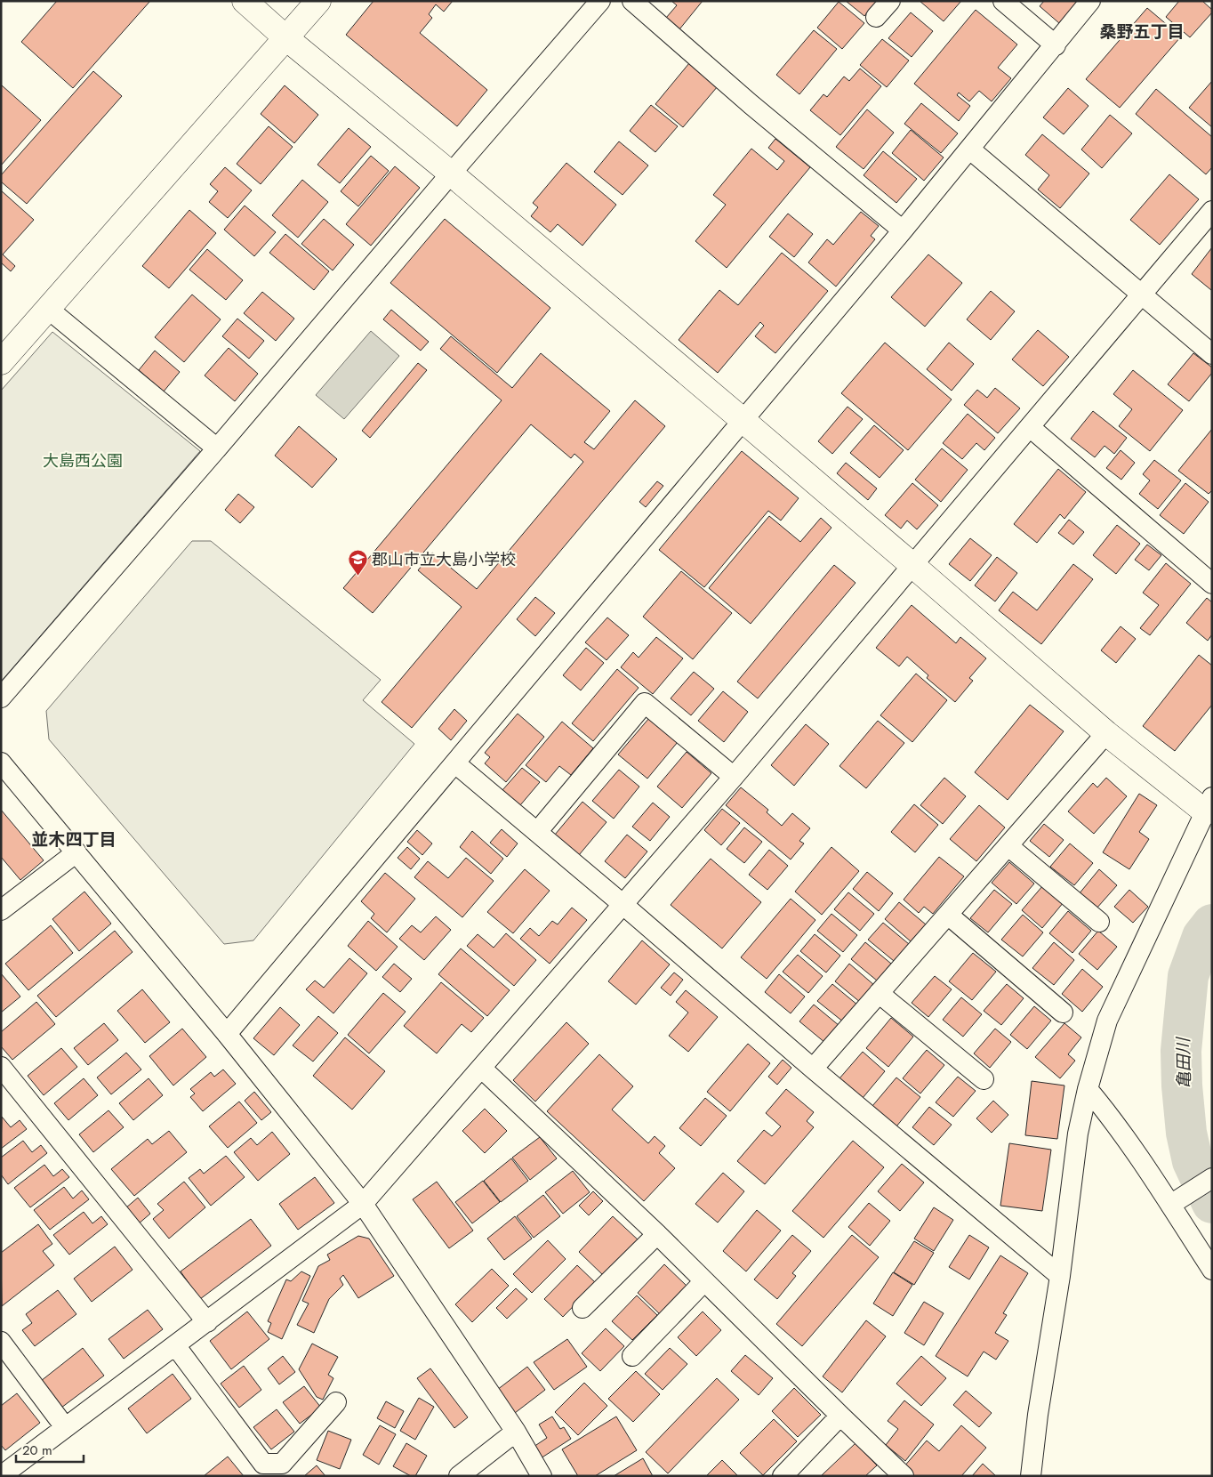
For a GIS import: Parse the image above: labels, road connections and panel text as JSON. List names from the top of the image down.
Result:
{
  "districts": ["桑野五丁目", "並木四丁目"],
  "water": ["亀田川"],
  "parks": ["大島西公園"],
  "places": {
    "school or university": ["郡山市立大島小学校"]
  },
  "scale_bar": "20 m"
}
